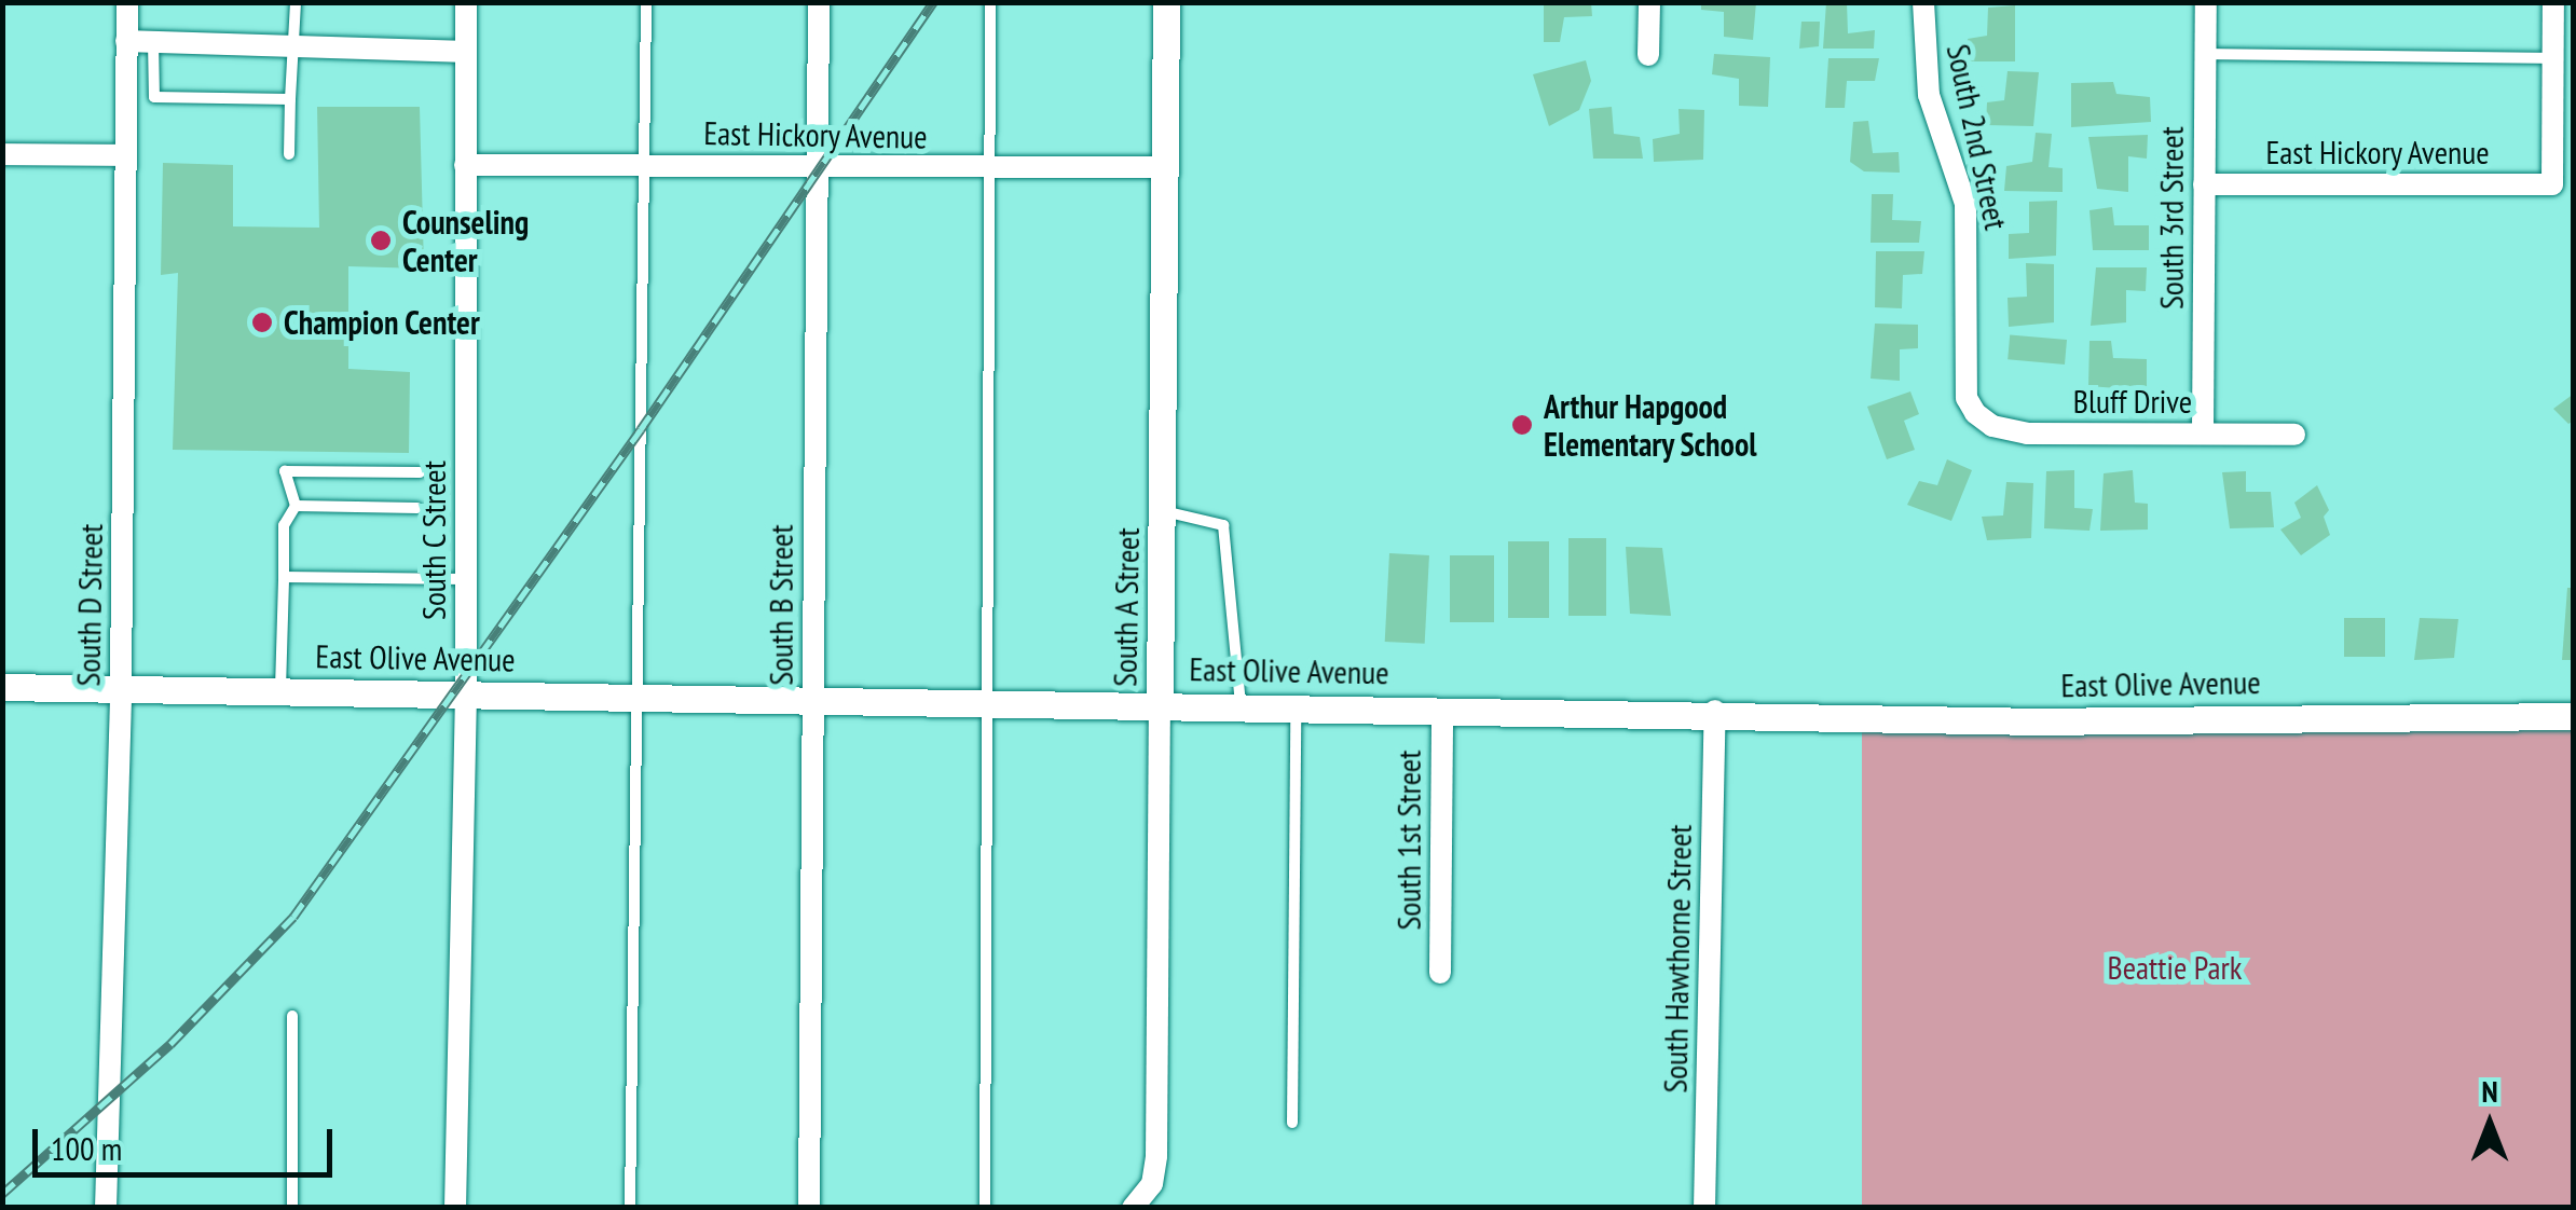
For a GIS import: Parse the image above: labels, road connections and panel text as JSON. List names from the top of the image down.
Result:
{
  "streets": {
    "street": [
      "East Hickory Avenue",
      "South 2nd Street",
      "South 3rd Street",
      "Bluff Drive",
      "South C Street",
      "South D Street",
      "South B Street",
      "South A Street",
      "East Olive Avenue",
      "South 1st Street",
      "South Hawthorne Street"
    ]
  },
  "crossings": [
    ["East Hickory Avenue", "South 3rd Street"],
    ["East Hickory Avenue", "South C Street"],
    ["East Hickory Avenue", "South B Street"],
    ["East Hickory Avenue", "South A Street"],
    ["South 2nd Street", "Bluff Drive"],
    ["South 3rd Street", "Bluff Drive"],
    ["South C Street", "East Olive Avenue"],
    ["South D Street", "East Olive Avenue"],
    ["South B Street", "East Olive Avenue"],
    ["South A Street", "East Olive Avenue"],
    ["East Olive Avenue", "South 1st Street"],
    ["East Olive Avenue", "South Hawthorne Street"]
  ],
  "parks": ["Beattie Park"],
  "places": ["Counseling Center", "Champion Center", "Arthur Hapgood Elementary School"],
  "scale_bar": "100 m",
  "north": "top"
}
